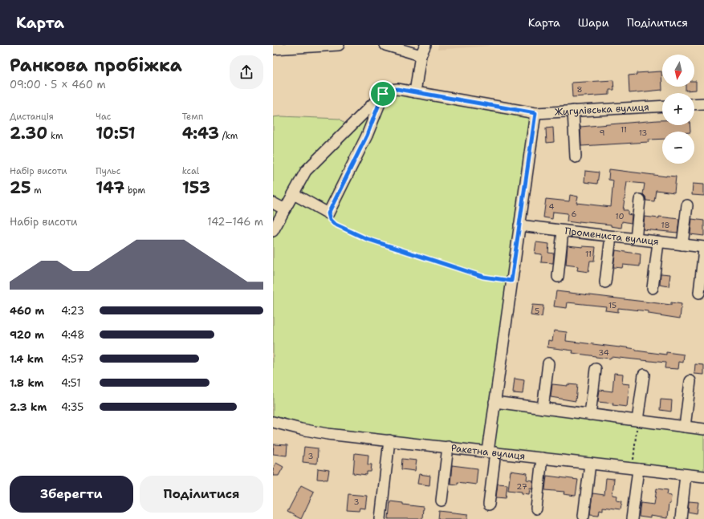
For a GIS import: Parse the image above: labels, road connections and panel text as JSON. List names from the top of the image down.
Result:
{
  "streets": {
    "street": ["Жигулівська вулиця", "Промениста вулиця", "Ракетна вулиця"]
  },
  "house_numbers": [
    "8",
    "11",
    "9",
    "13",
    "4",
    "6",
    "10",
    "18",
    "11",
    "15",
    "5",
    "34",
    "3",
    "27",
    "3"
  ],
  "north": "bottom",
  "page": {
    "header": "Карта",
    "nav": ["Карта", "Шари", "Поділитися"],
    "heading": ["Ранкова пробіжка", "09:00 · 5 × 460 m"],
    "map_buttons": ["+", "−"],
    "stats": [
      ["Дистанція", "2.30 km"],
      ["Час", "10:51"],
      ["Темп", "4:43 /km"],
      ["Набір висоти", "25 m"],
      ["Пульс", "147 bpm"],
      ["kcal", "153"]
    ],
    "chart": ["Набір висоти", "142–146 m"],
    "list": [
      {
        "name": "460 m",
        "note": "4:23"
      },
      {
        "name": "920 m",
        "note": "4:48"
      },
      {
        "name": "1.4 km",
        "note": "4:57"
      },
      {
        "name": "1.8 km",
        "note": "4:51"
      },
      {
        "name": "2.3 km",
        "note": "4:35"
      }
    ],
    "buttons": ["Зберегти", "Поділитися"]
  }
}
